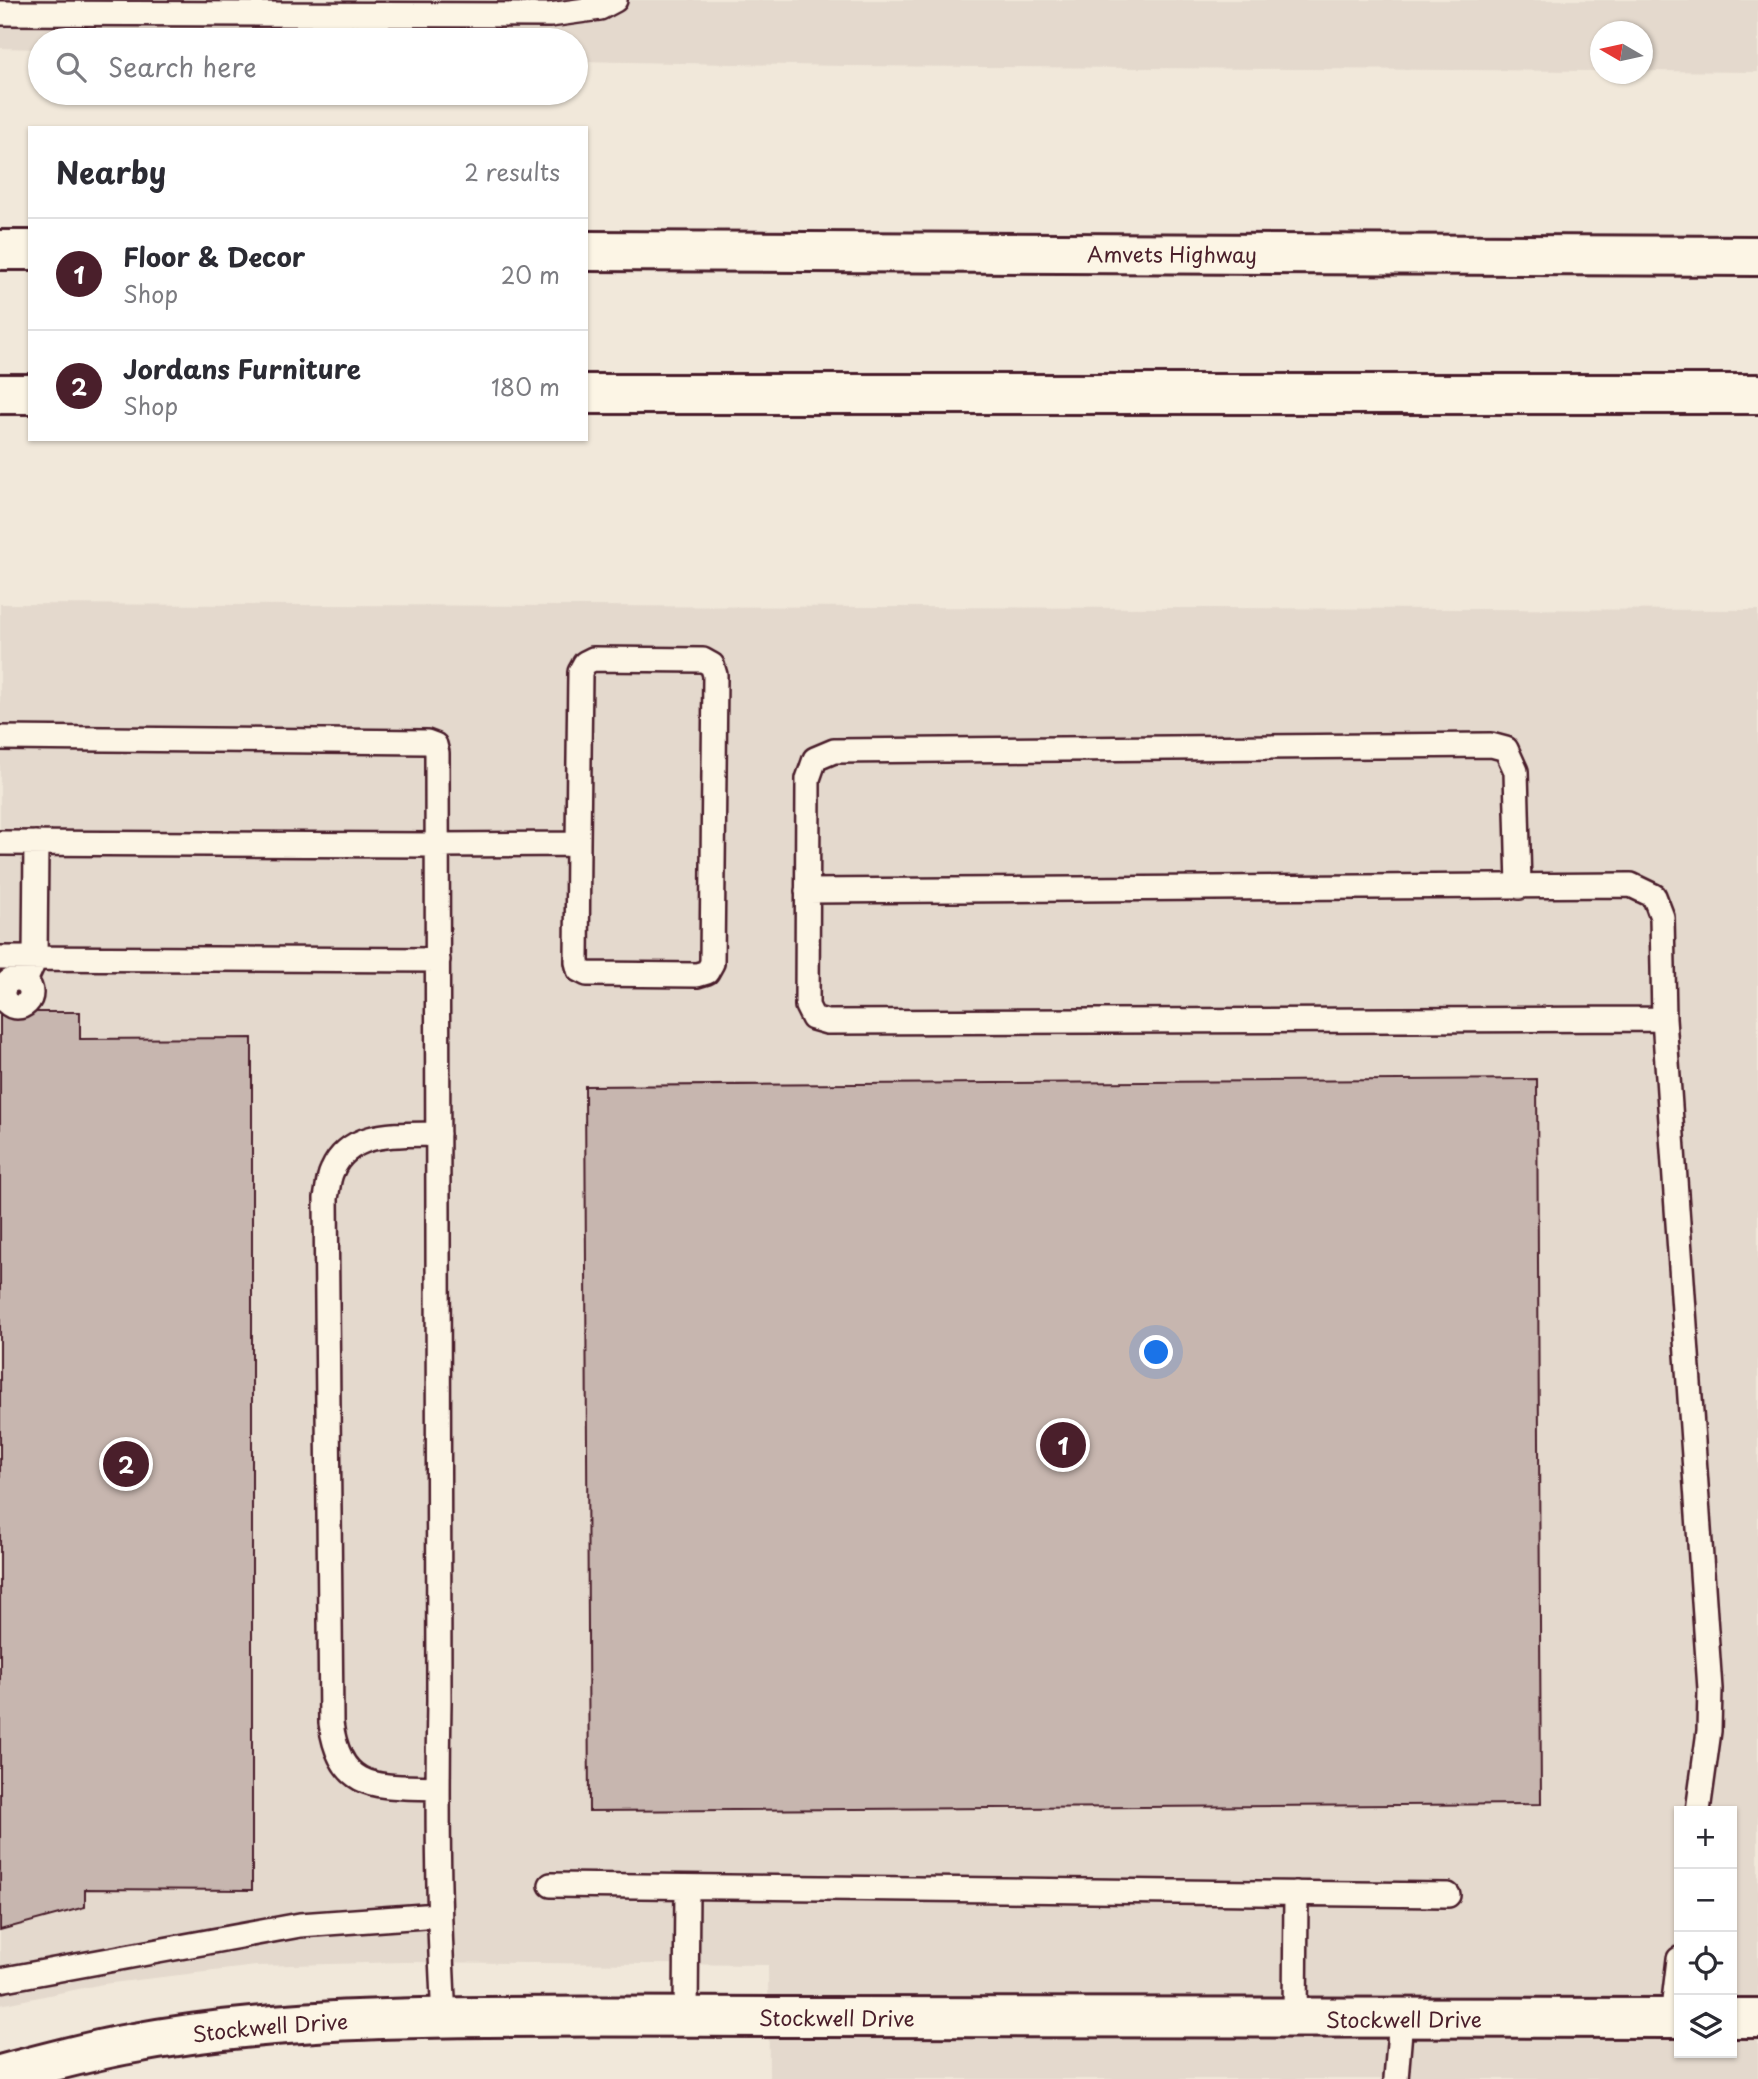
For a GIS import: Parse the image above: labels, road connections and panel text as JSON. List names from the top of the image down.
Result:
{
  "streets": {
    "main road": ["Amvets Highway", "Stockwell Drive"]
  },
  "north": "left",
  "page": {
    "search": "Search here",
    "heading": ["Nearby", "2 results"],
    "list": [
      {
        "mark": "1",
        "name": "Floor & Decor",
        "note": "Shop",
        "value": "20 m"
      },
      {
        "mark": "2",
        "name": "Jordans Furniture",
        "note": "Shop",
        "value": "180 m"
      }
    ],
    "pins": ["1", "2"],
    "map_buttons": ["+", "−"]
  }
}
